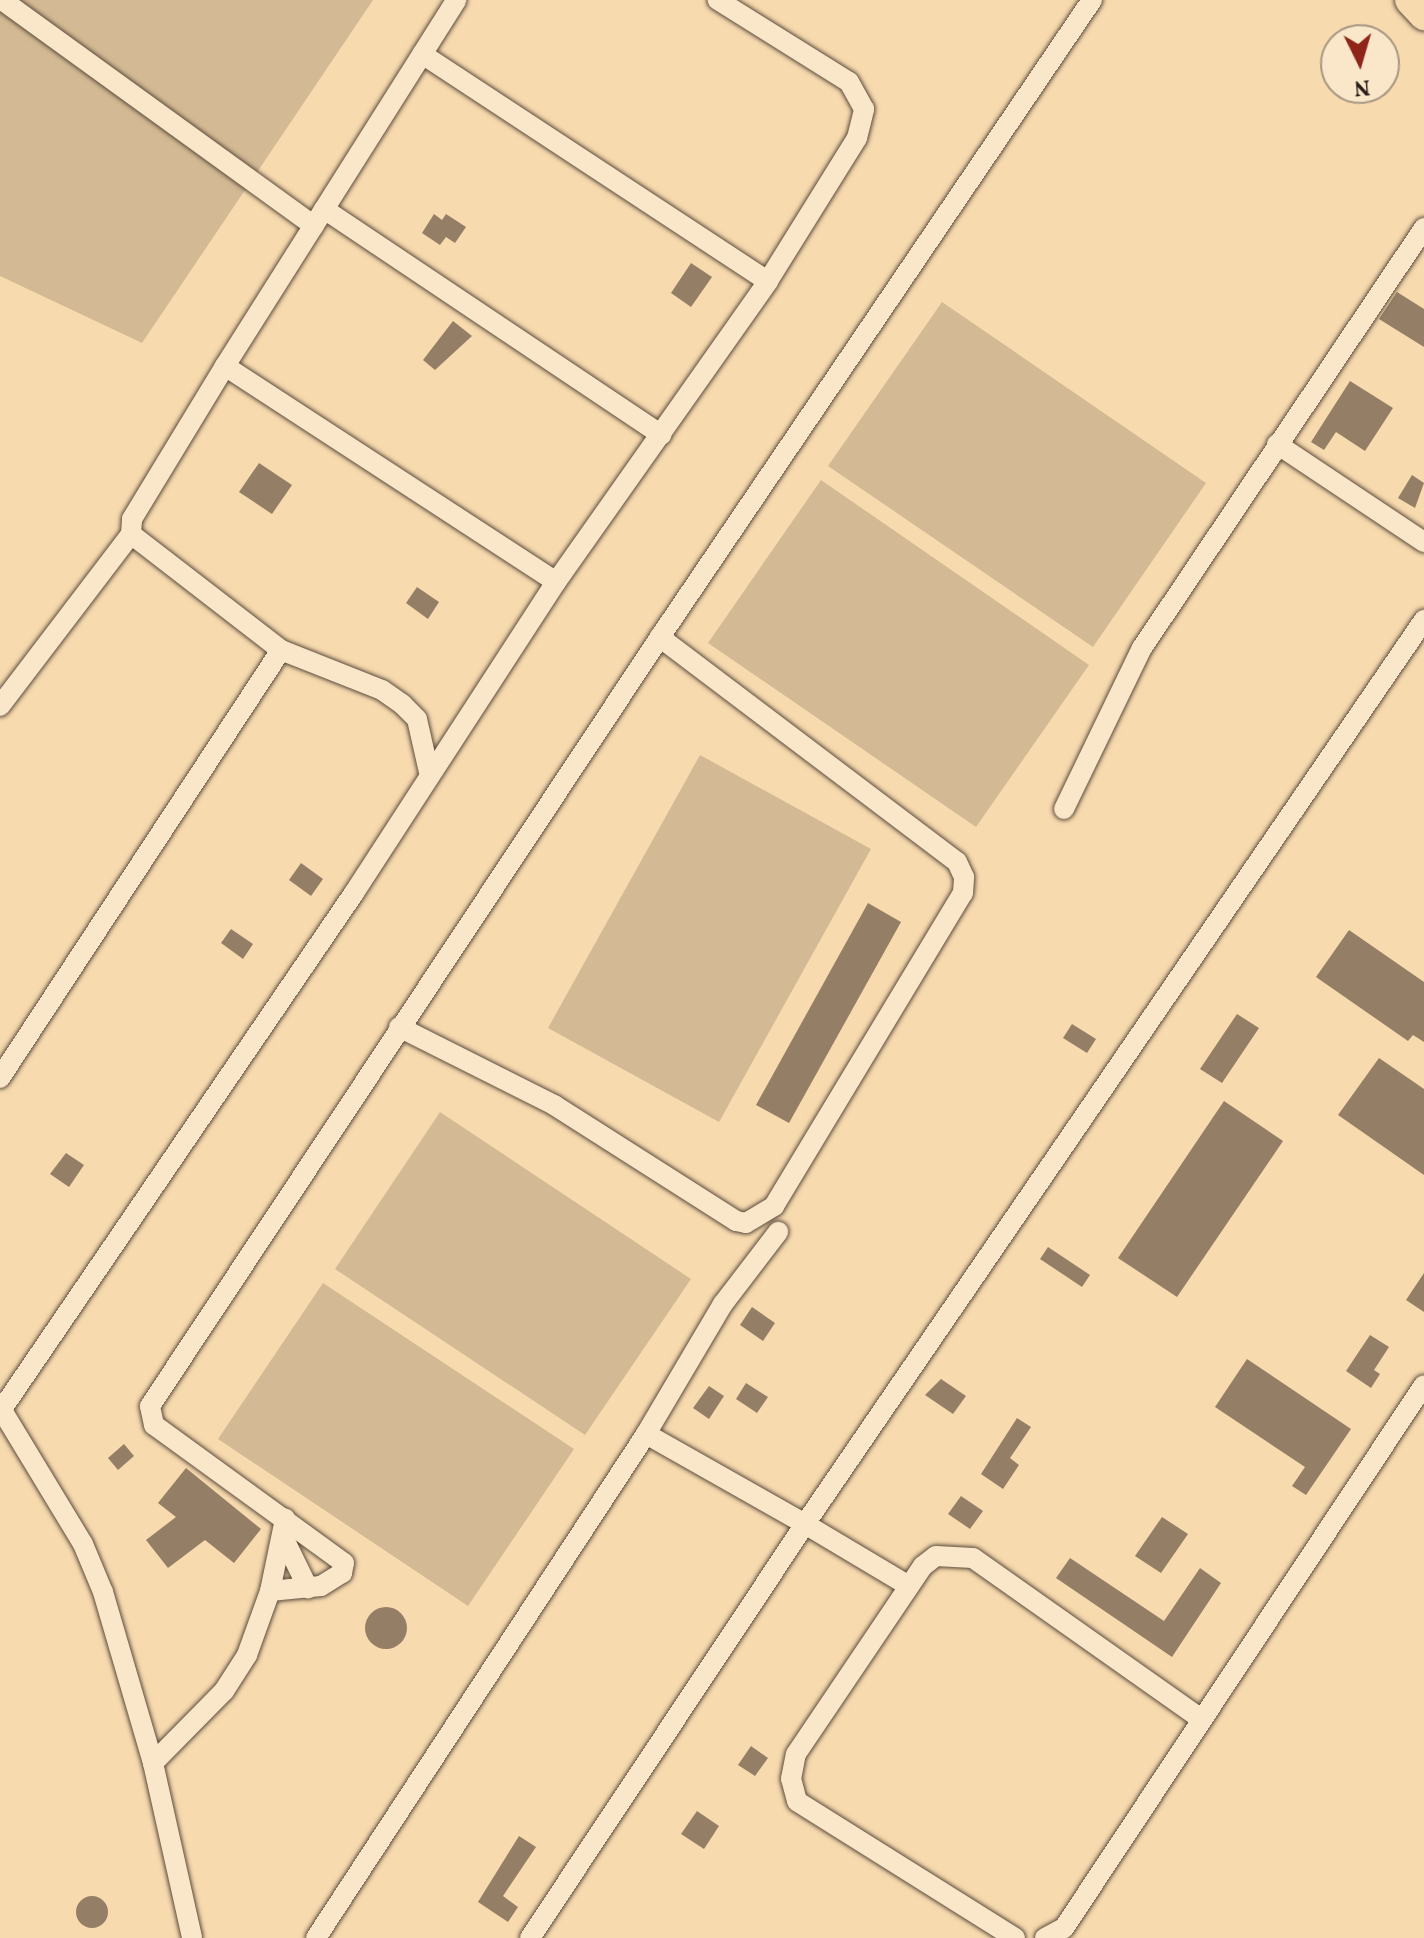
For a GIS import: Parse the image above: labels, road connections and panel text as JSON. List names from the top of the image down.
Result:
{
  "north": "bottom"
}
